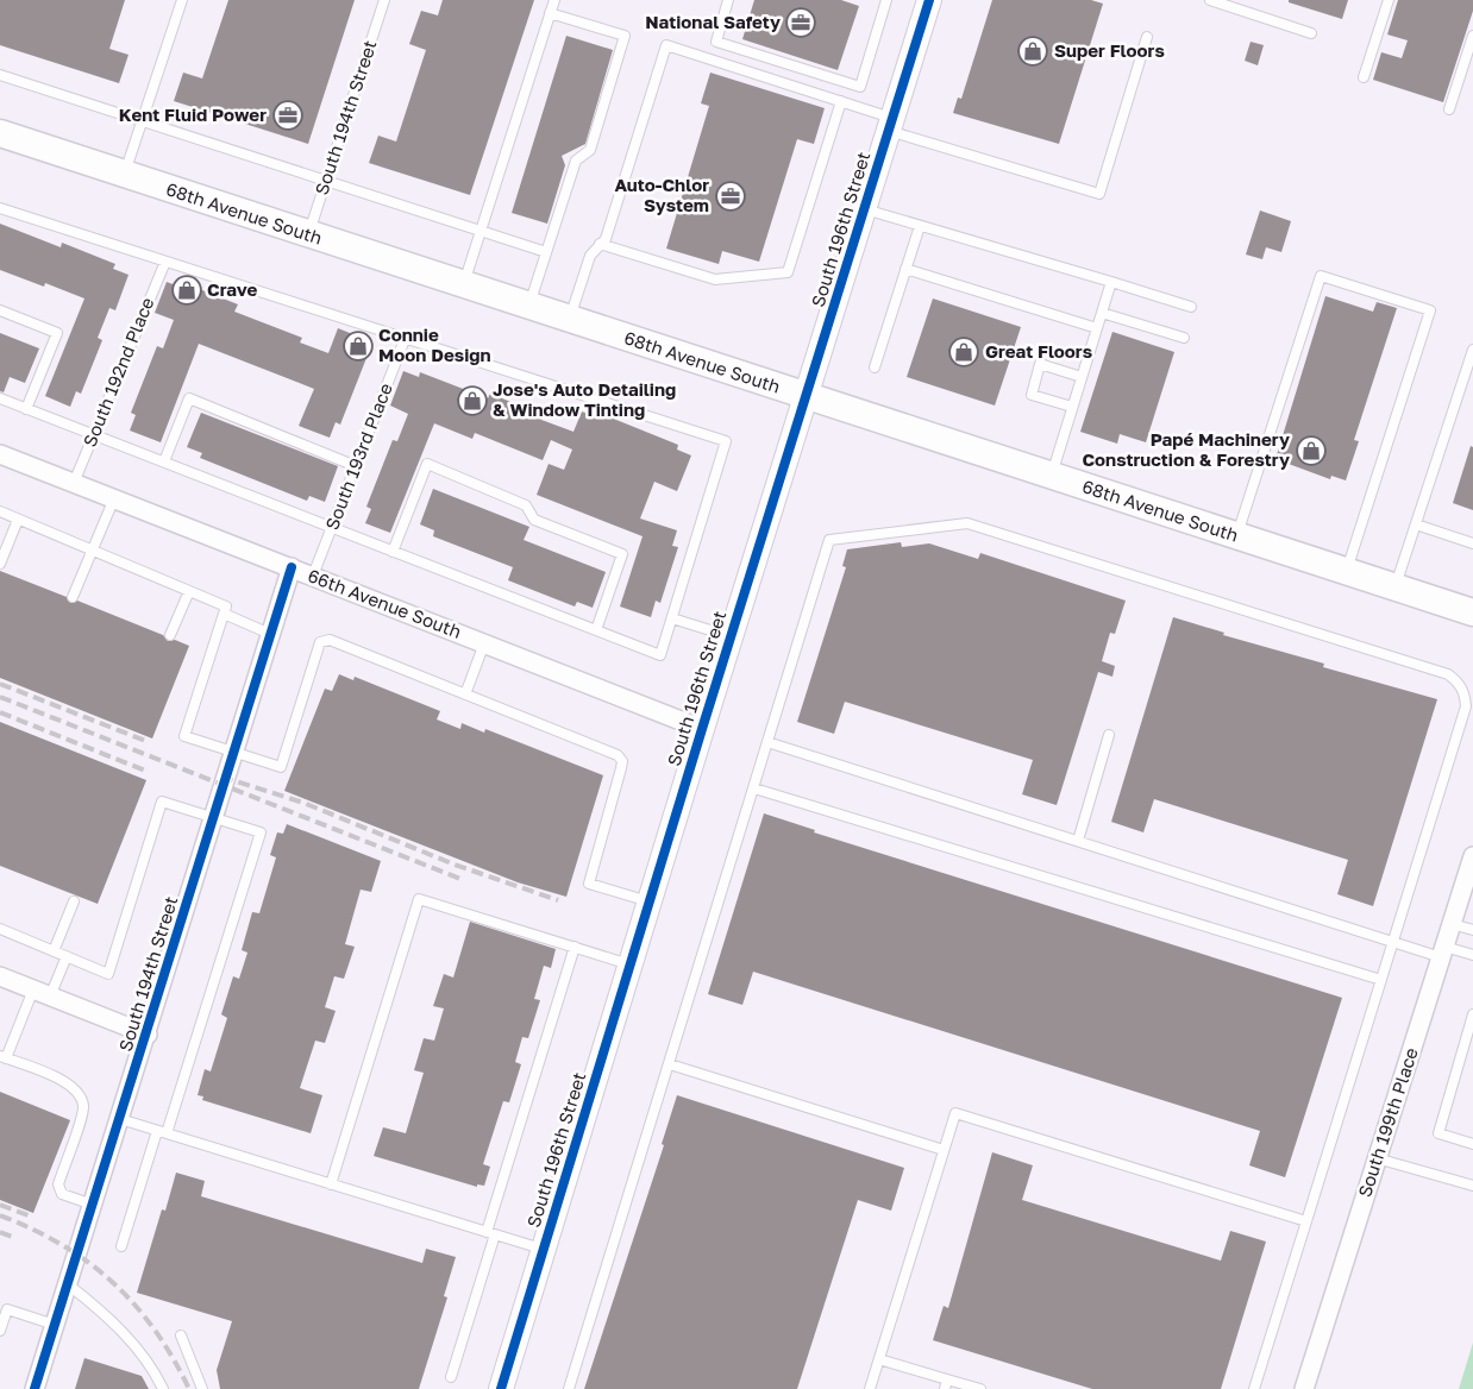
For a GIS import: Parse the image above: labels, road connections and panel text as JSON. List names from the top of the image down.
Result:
{
  "streets": {
    "main road": ["68th Avenue South", "South 196th Street"],
    "street": ["South 194th Street", "66th Avenue South", "South 199th Place"],
    "lane": ["South 192nd Place", "South 193rd Place"]
  },
  "crossings": [
    ["South 194th Street", "68th Avenue South"],
    ["South 194th Street", "66th Avenue South"],
    ["68th Avenue South", "South 196th Street"],
    ["South 196th Street", "66th Avenue South"],
    ["South 192nd Place", "66th Avenue South"],
    ["South 193rd Place", "66th Avenue South"]
  ],
  "places": {
    "office": ["National Safety", "Kent Fluid Power", "Auto-Chlor System"],
    "shop": [
      "Super Floors",
      "Crave",
      "Connie Moon Design",
      "Great Floors",
      "Jose's Auto Detailing & Window Tinting",
      "Papé Machinery Construction & Forestry"
    ]
  }
}
